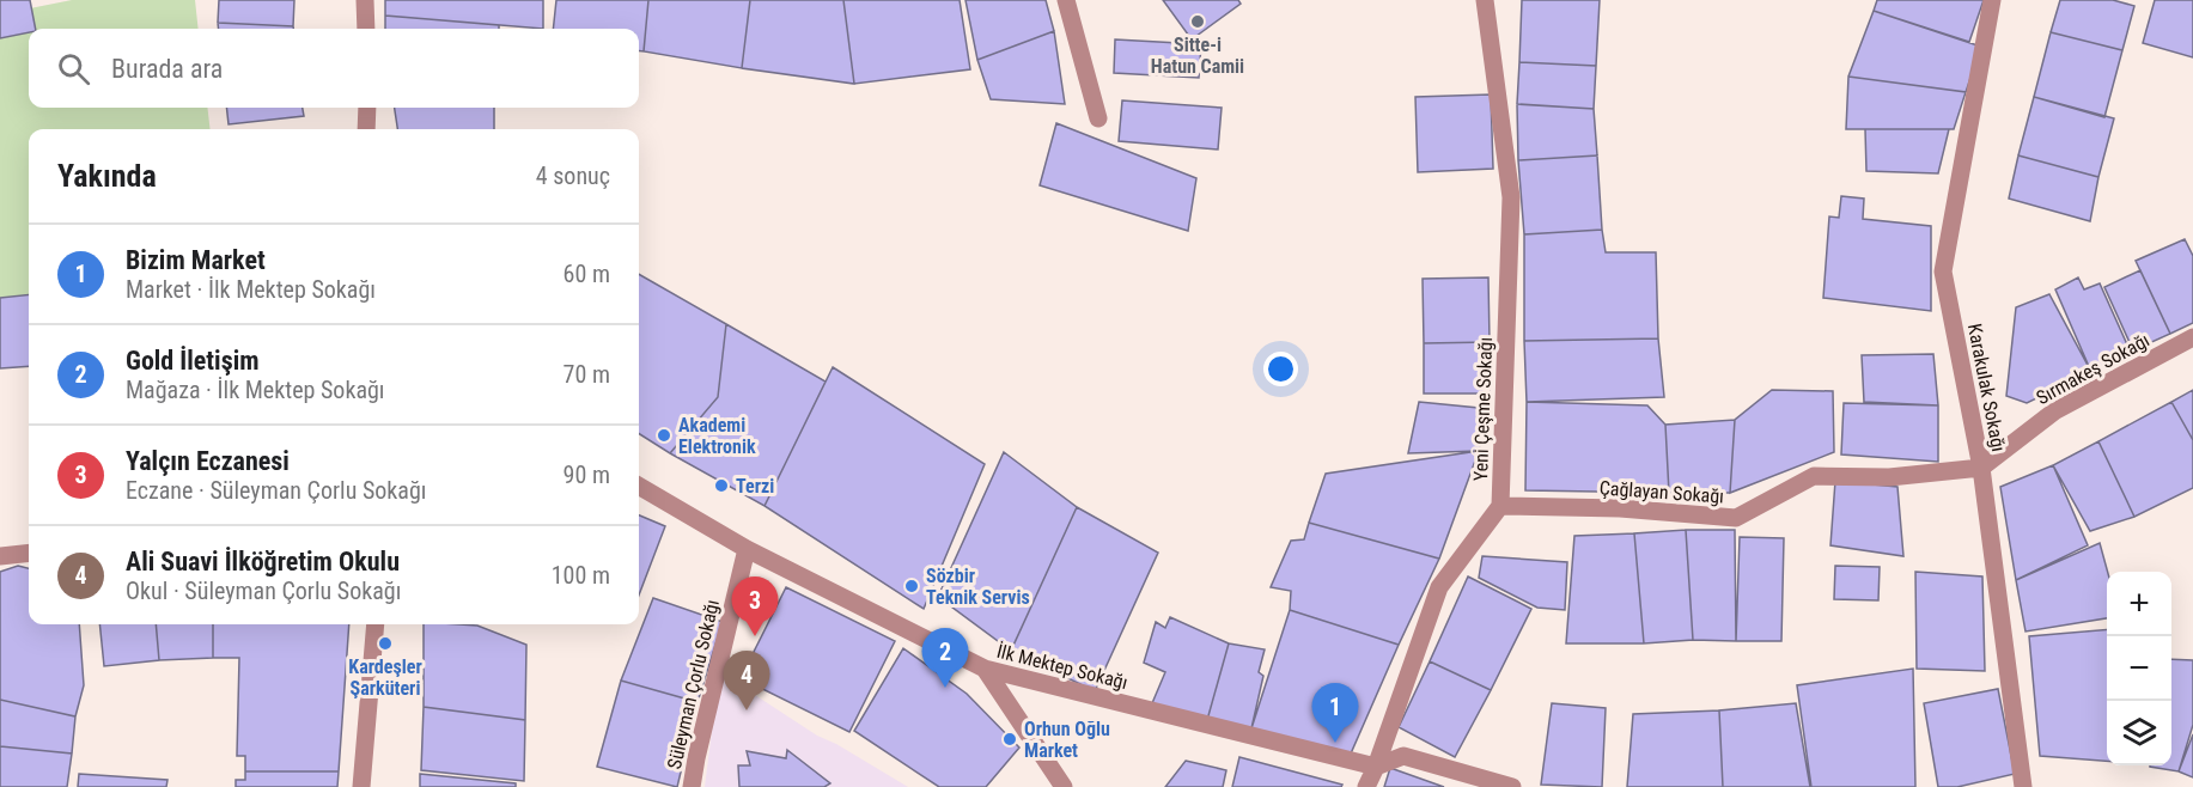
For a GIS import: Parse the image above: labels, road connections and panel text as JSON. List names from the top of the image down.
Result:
{
  "streets": {
    "street": [
      "Sırmakeş Sokağı",
      "Karakulak Sokağı",
      "Yeni Çeşme Sokağı",
      "Çağlayan Sokağı",
      "İlk Mektep Sokağı",
      "Süleyman Çorlu Sokağı"
    ]
  },
  "crossings": [
    ["Sırmakeş Sokağı", "Karakulak Sokağı"],
    ["Sırmakeş Sokağı", "Çağlayan Sokağı"],
    ["Karakulak Sokağı", "Çağlayan Sokağı"],
    ["Yeni Çeşme Sokağı", "Çağlayan Sokağı"],
    ["Yeni Çeşme Sokağı", "İlk Mektep Sokağı"],
    ["İlk Mektep Sokağı", "Süleyman Çorlu Sokağı"]
  ],
  "places": [
    "Sitte-i Hatun Camii",
    "Akademi Elektronik",
    "Terzi",
    "Sözbir Teknik Servis",
    "Kardeşler Şarküteri",
    "Orhun Oğlu Market"
  ],
  "page": {
    "search": "Burada ara",
    "heading": ["Yakında", "4 sonuç"],
    "list": [
      {
        "mark": "1",
        "name": "Bizim Market",
        "note": "Market · İlk Mektep Sokağı",
        "value": "60 m"
      },
      {
        "mark": "2",
        "name": "Gold İletişim",
        "note": "Mağaza · İlk Mektep Sokağı",
        "value": "70 m"
      },
      {
        "mark": "3",
        "name": "Yalçın Eczanesi",
        "note": "Eczane · Süleyman Çorlu Sokağı",
        "value": "90 m"
      },
      {
        "mark": "4",
        "name": "Ali Suavi İlköğretim Okulu",
        "note": "Okul · Süleyman Çorlu Sokağı",
        "value": "100 m"
      }
    ],
    "map_buttons": ["+", "−"],
    "pins": [
      "3",
      "2",
      "4",
      "1"
    ]
  }
}
